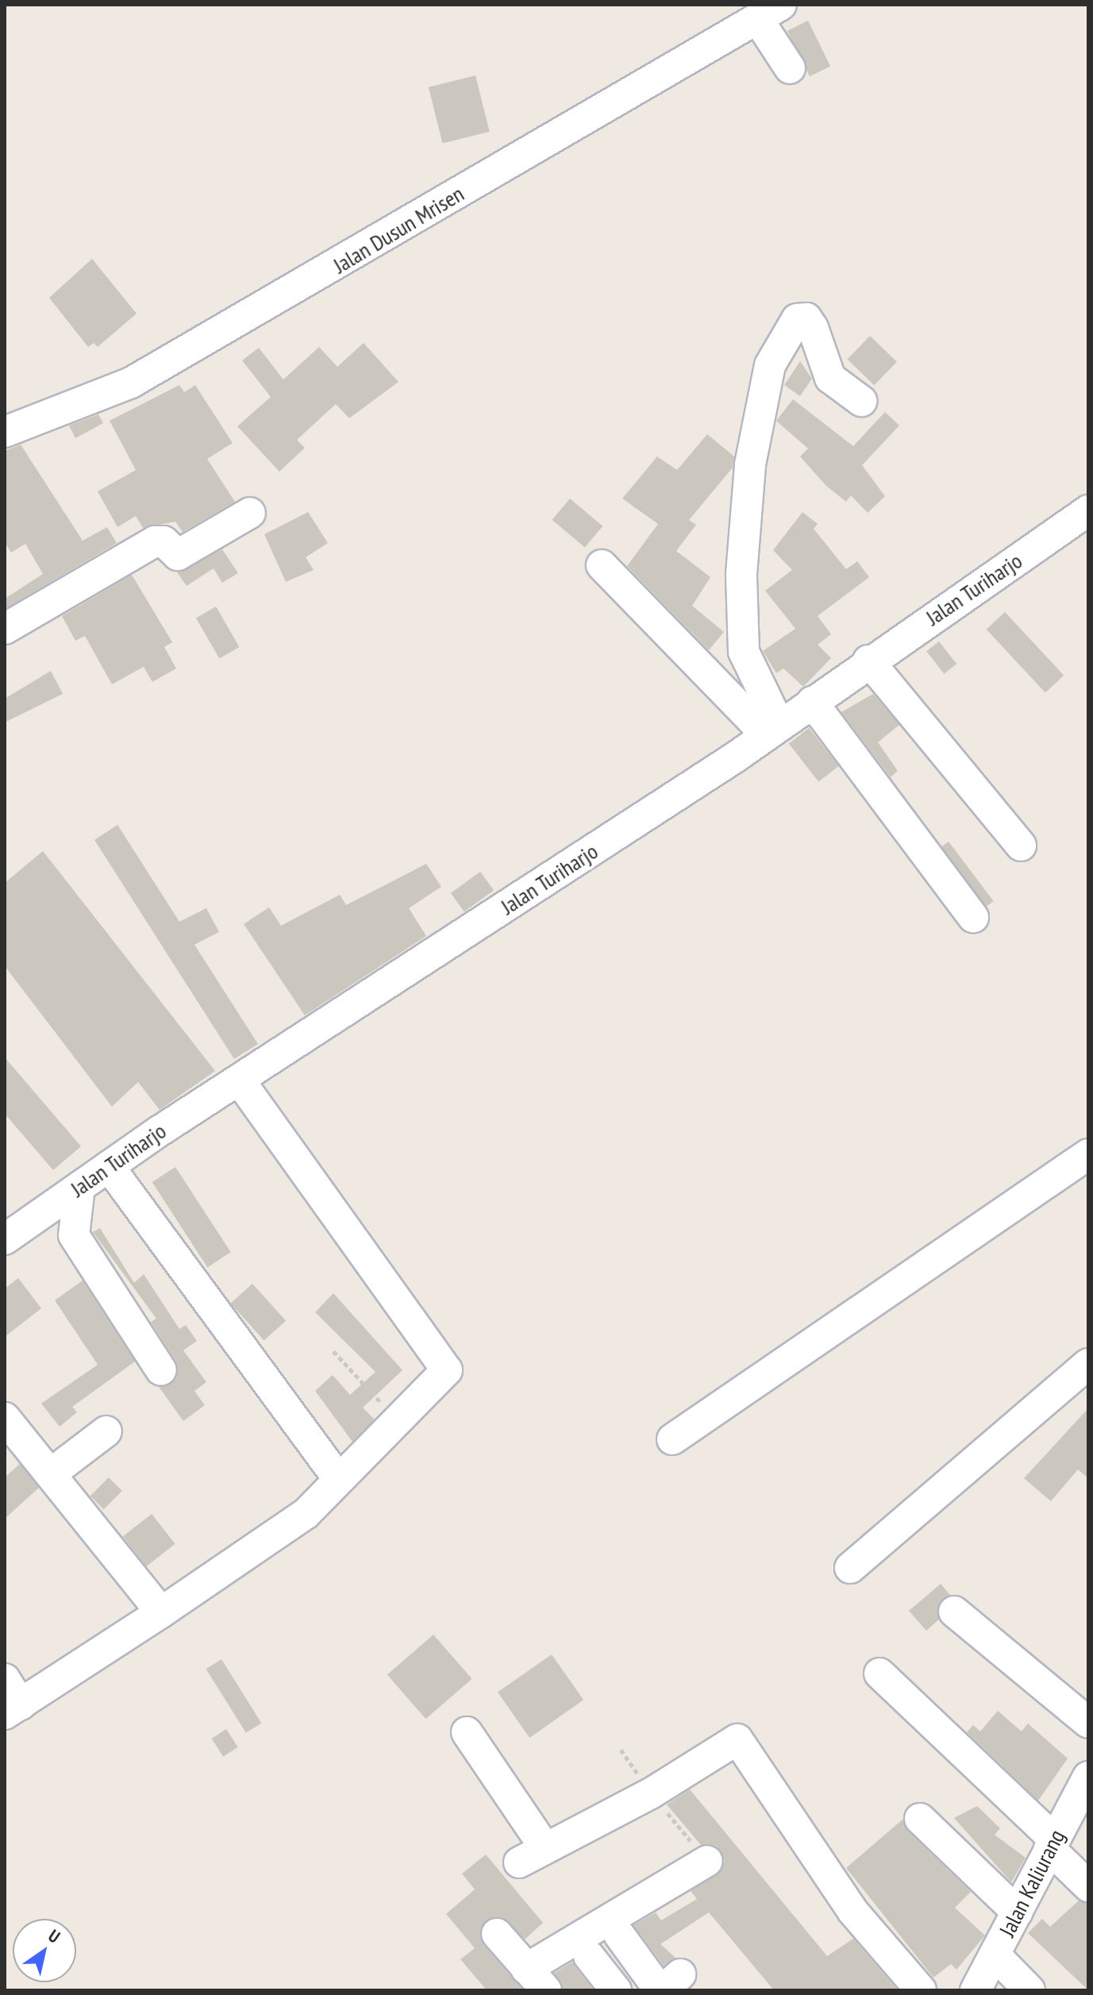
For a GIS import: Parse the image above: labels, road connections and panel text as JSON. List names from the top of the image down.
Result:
{
  "streets": {
    "street": ["Jalan Dusun Mrisen", "Jalan Turiharjo", "Jalan Kaliurang"]
  },
  "north": "top right"
}
